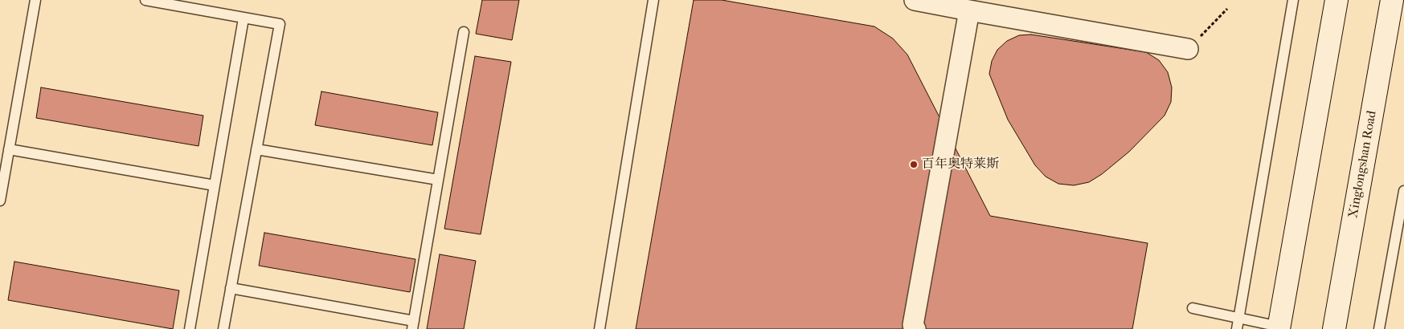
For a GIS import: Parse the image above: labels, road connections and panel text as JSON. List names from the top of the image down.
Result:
{
  "streets": {
    "street": ["Xinglongshan Road"]
  },
  "places": ["百年奥特莱斯"]
}
